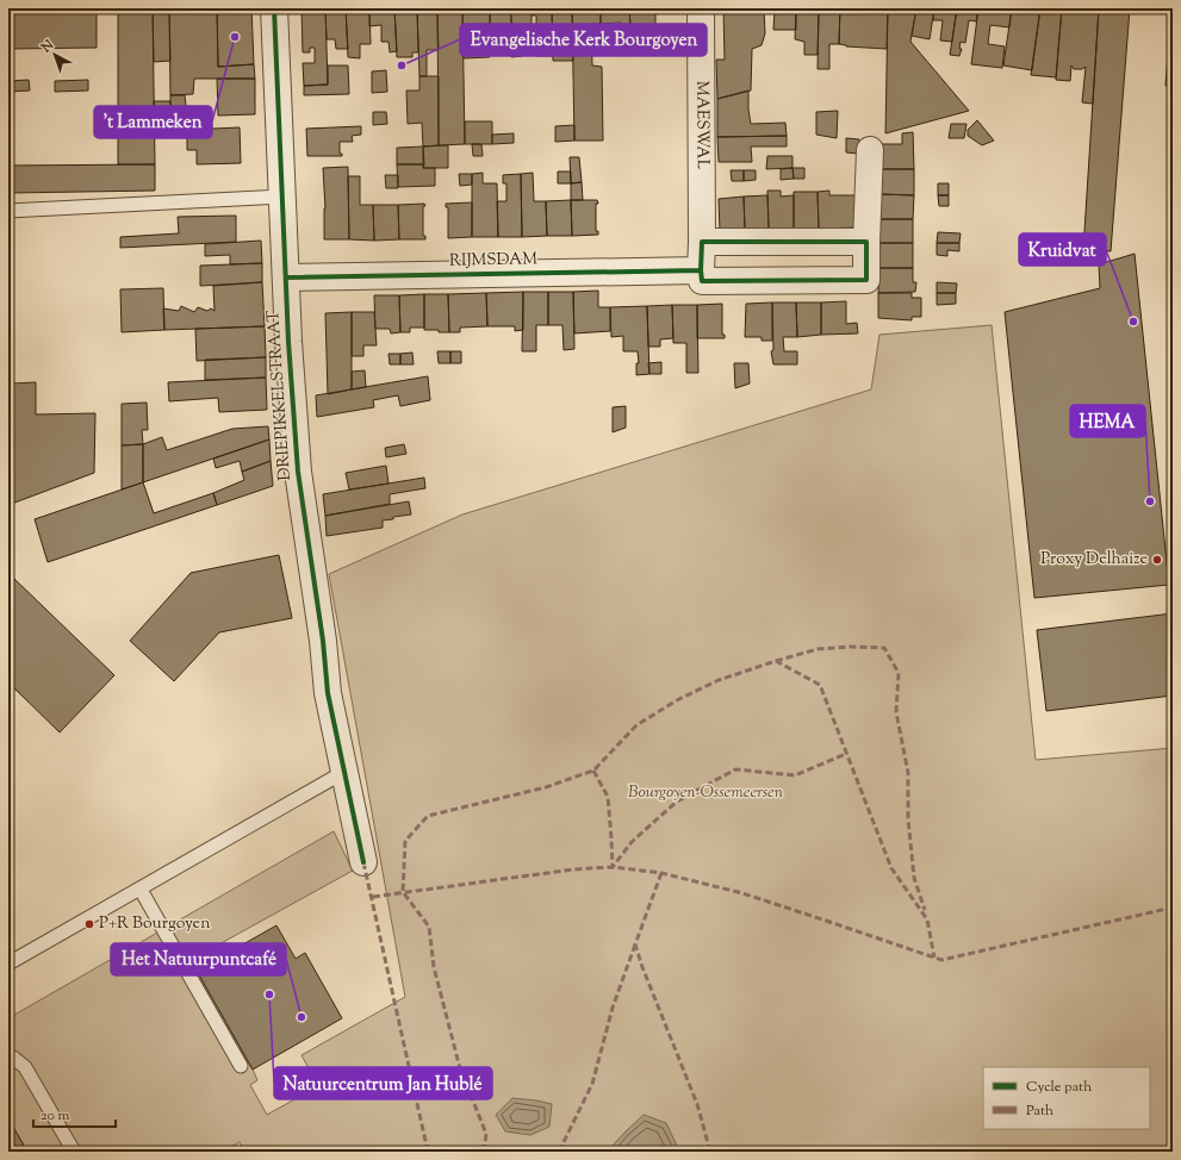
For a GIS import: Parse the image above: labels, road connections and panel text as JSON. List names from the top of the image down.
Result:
{
  "streets": {
    "street": ["MAESWAL", "RIJMSDAM", "DRIEPIKKELSTRAAT"]
  },
  "crossings": [
    ["RIJMSDAM", "DRIEPIKKELSTRAAT"]
  ],
  "parks": ["Bourgoyen-Ossemeersen"],
  "places": [
    "'t Lammeken",
    "Evangelische Kerk Bourgoyen",
    "Kruidvat",
    "HEMA",
    "Proxy Delhaize",
    "P+R Bourgoyen",
    "Natuurcentrum Jan Hublé",
    "Het Natuurpuntcafé"
  ],
  "legend": ["Cycle path", "Path"],
  "scale_bar": "20 m",
  "north": "top left"
}
